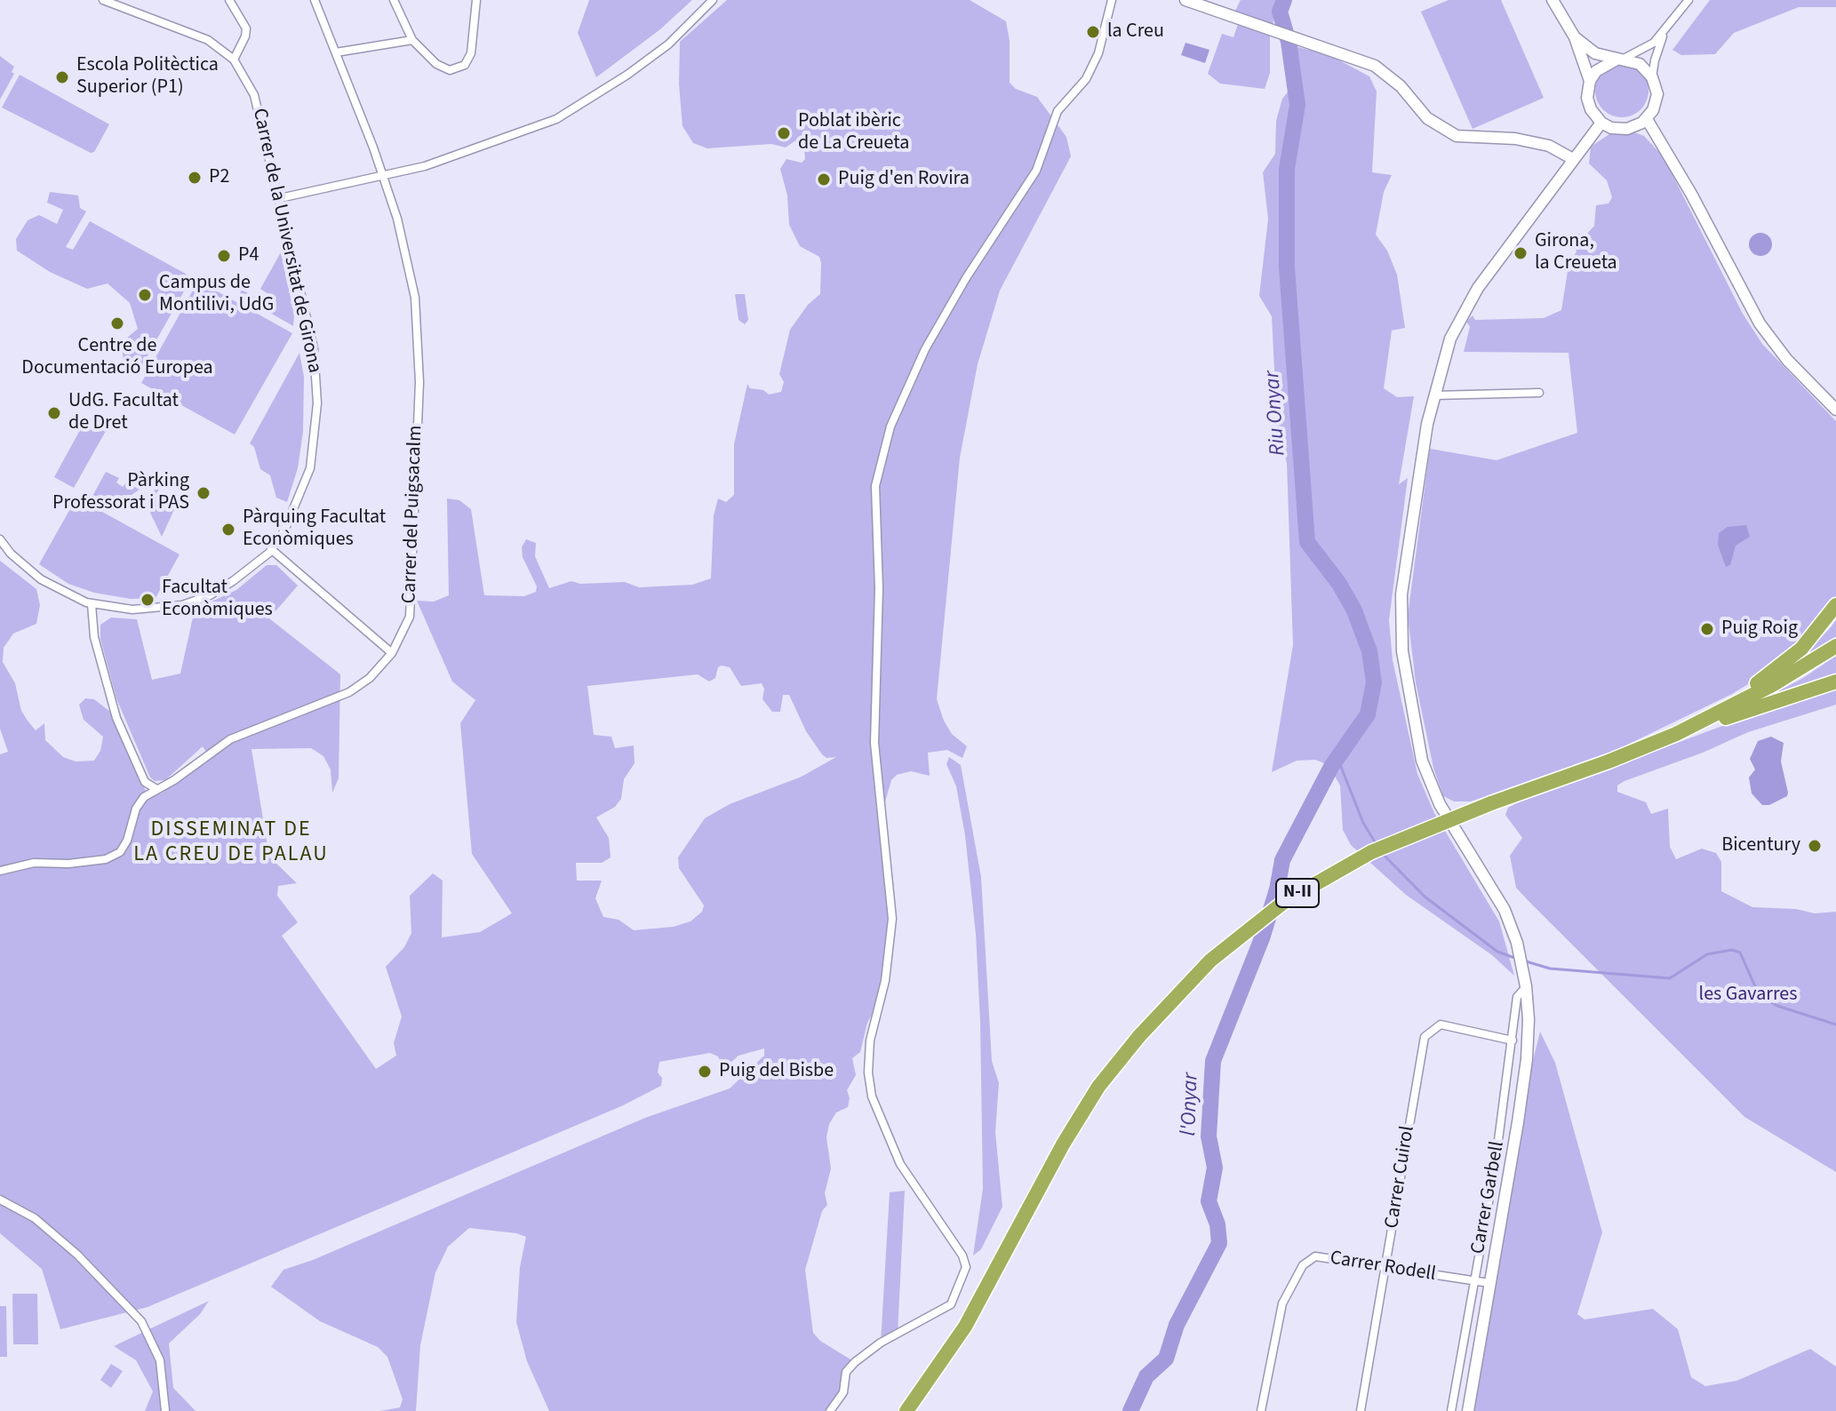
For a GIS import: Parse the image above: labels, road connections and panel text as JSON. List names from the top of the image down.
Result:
{
  "streets": {
    "highway": ["N-II"],
    "street": [
      "Carrer de la Universitat de Girona",
      "Carrer del Puigsacalm",
      "Carrer Cuirol",
      "Carrer Garbell",
      "Carrer Rodell"
    ]
  },
  "crossings": [
    ["Carrer Cuirol", "Carrer Garbell"],
    ["Carrer Cuirol", "Carrer Rodell"],
    ["Carrer Garbell", "Carrer Rodell"]
  ],
  "districts": ["DISSEMINAT DE LA CREU DE PALAU"],
  "water": ["Riu Onyar", "l'Onyar"],
  "parks": ["les Gavarres"],
  "places": [
    "la Creu",
    "Escola Politèctica Superior (P1)",
    "Poblat ibèric de La Creueta",
    "P2",
    "Puig d'en Rovira",
    "Girona, la Creueta",
    "P4",
    "Campus de Montilivi, UdG",
    "Centre de Documentació Europea",
    "UdG. Facultat de Dret",
    "Pàrking Professorat i PAS",
    "Pàrquing Facultat Econòmiques",
    "Facultat Econòmiques",
    "Puig Roig",
    "Bicentury",
    "Puig del Bisbe"
  ]
}
